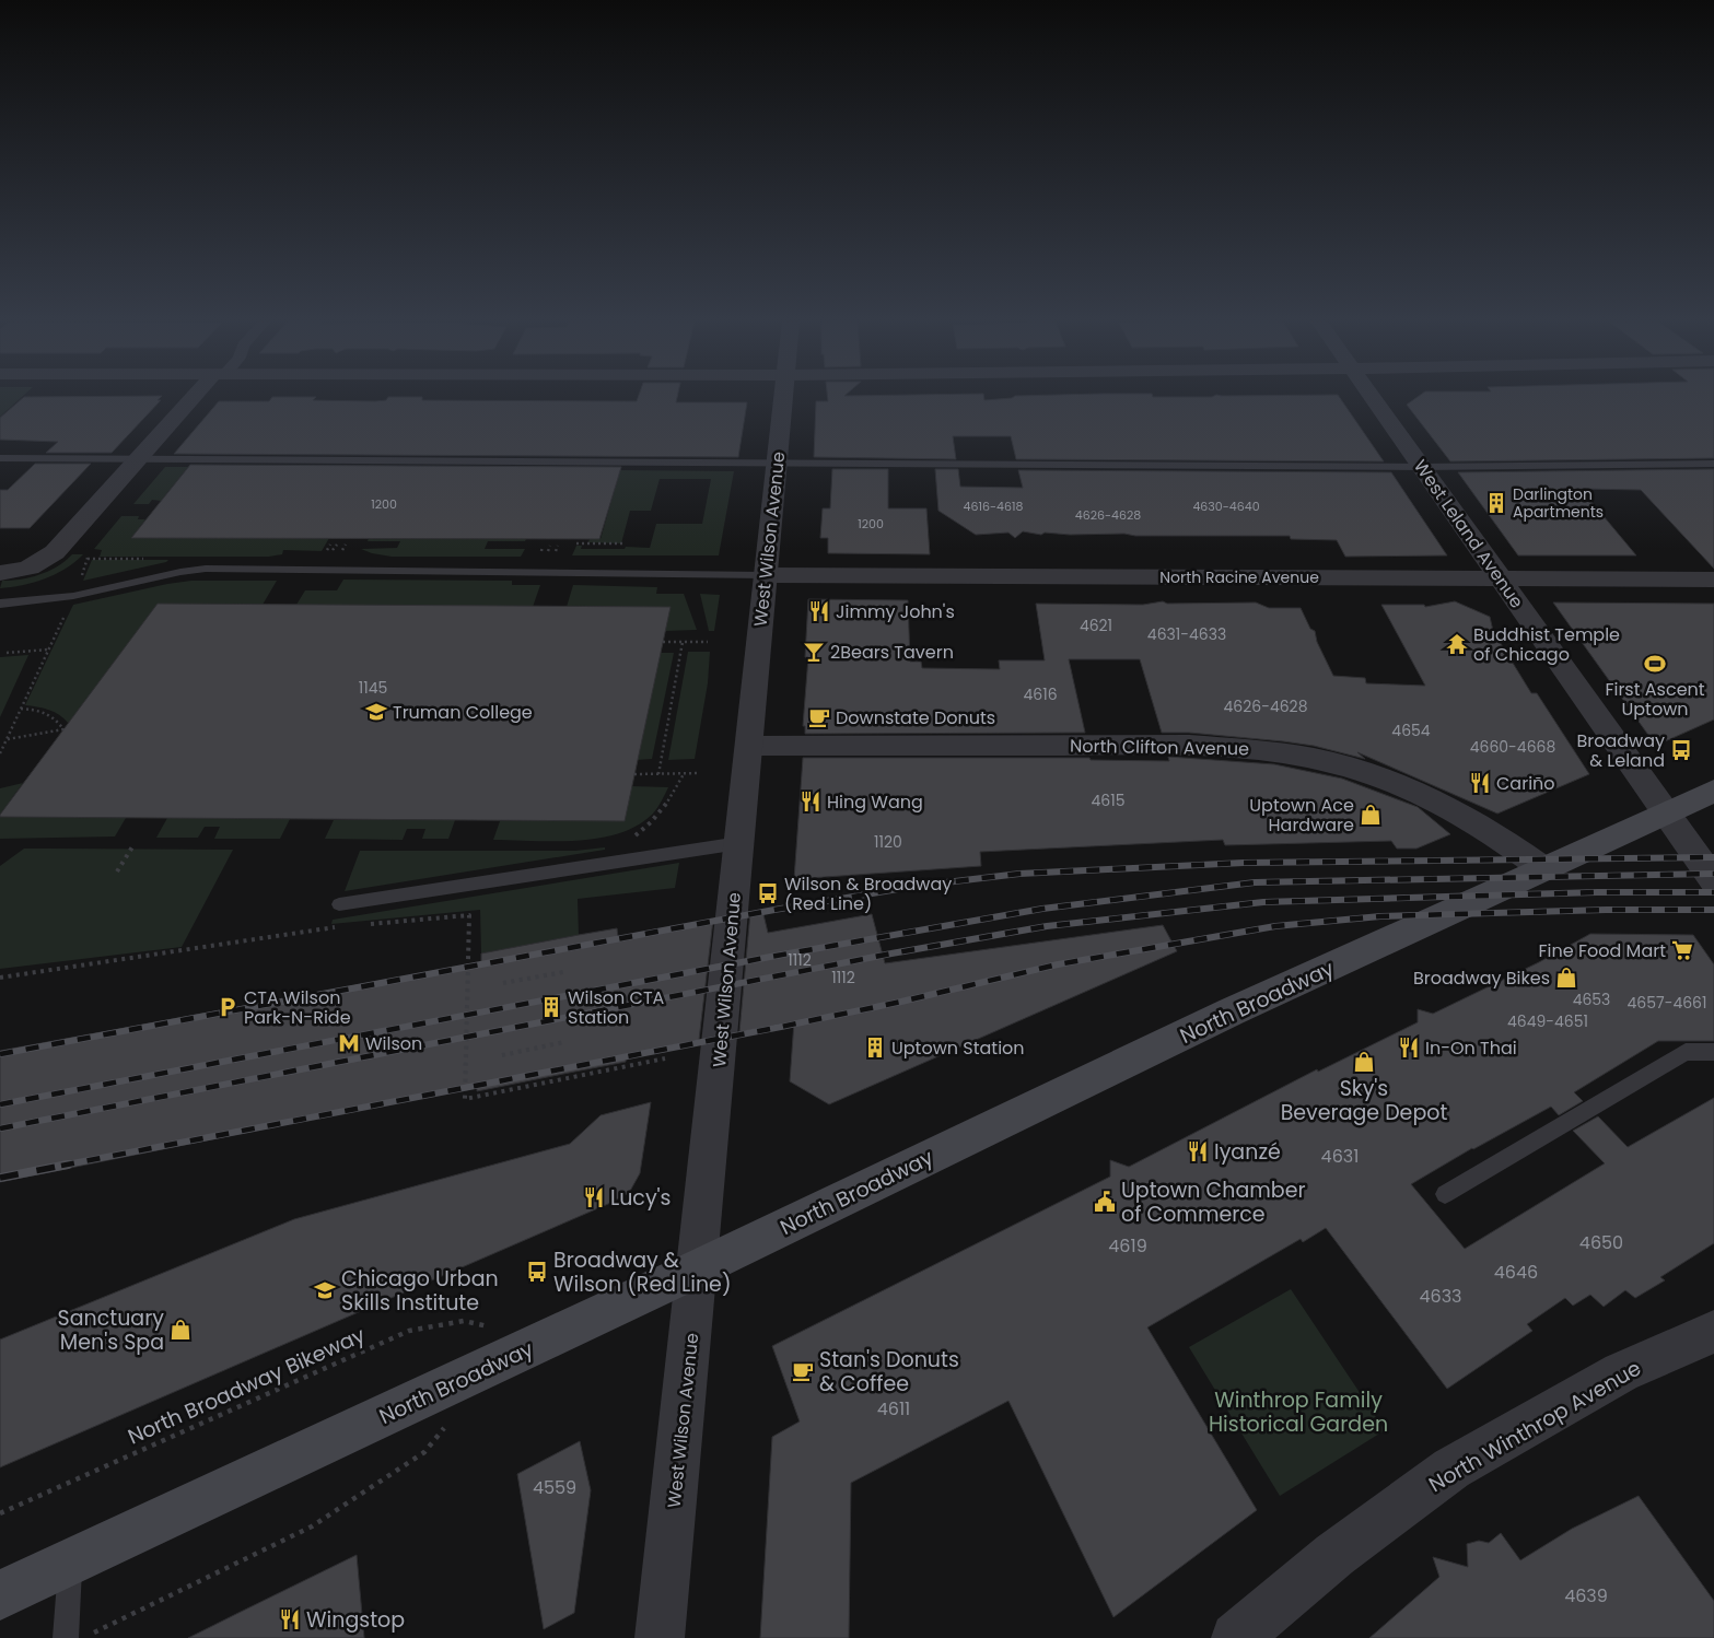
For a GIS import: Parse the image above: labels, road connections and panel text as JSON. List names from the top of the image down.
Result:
{
  "streets": {
    "main road": ["North Broadway"],
    "street": [
      "West Leland Avenue",
      "West Wilson Avenue",
      "North Racine Avenue",
      "North Clifton Avenue",
      "North Winthrop Avenue"
    ],
    "path": ["North Broadway Bikeway"]
  },
  "crossings": [
    ["West Leland Avenue", "North Racine Avenue"],
    ["West Leland Avenue", "North Broadway"],
    ["West Wilson Avenue", "North Racine Avenue"],
    ["West Wilson Avenue", "North Clifton Avenue"],
    ["West Wilson Avenue", "North Broadway"],
    ["North Clifton Avenue", "North Broadway"],
    ["North Broadway", "North Broadway Bikeway"]
  ],
  "parks": ["Winthrop Family Historical Garden"],
  "places": {
    "building": ["Darlington Apartments", "Wilson CTA Station", "Uptown Station"],
    "restaurant": [
      "Jimmy John's",
      "Cariño",
      "Hing Wang",
      "In-On Thai",
      "Iyanzé",
      "Lucy's",
      "Wingstop"
    ],
    "temple": ["Buddhist Temple of Chicago"],
    "bar": ["2Bears Tavern"],
    "sports": ["First Ascent Uptown"],
    "school or university": ["Truman College", "Chicago Urban Skills Institute"],
    "cafe": ["Downstate Donuts", "Stan's Donuts & Coffee"],
    "bus stop": ["Broadway & Leland", "Wilson & Broadway (Red Line)", "Broadway & Wilson (Red Line)"],
    "shop": [
      "Uptown Ace Hardware",
      "Broadway Bikes",
      "Sky's Beverage Depot",
      "Sanctuary Men's Spa"
    ],
    "supermarket": ["Fine Food Mart"],
    "parking": ["CTA Wilson Park-N-Ride"],
    "metro station": ["Wilson"],
    "public building": ["Uptown Chamber of Commerce"]
  },
  "house_numbers": [
    "1200",
    "4616-4618",
    "4630-4640",
    "4626-4628",
    "1200",
    "4621",
    "4631-4633",
    "1145",
    "4616",
    "4626-4628",
    "4654",
    "4660-4668",
    "4615",
    "1120",
    "1112",
    "1112",
    "4653",
    "4657-4661",
    "4649-4651",
    "4631",
    "4650",
    "4619",
    "4646",
    "4633",
    "4611",
    "4559",
    "4639"
  ]
}
